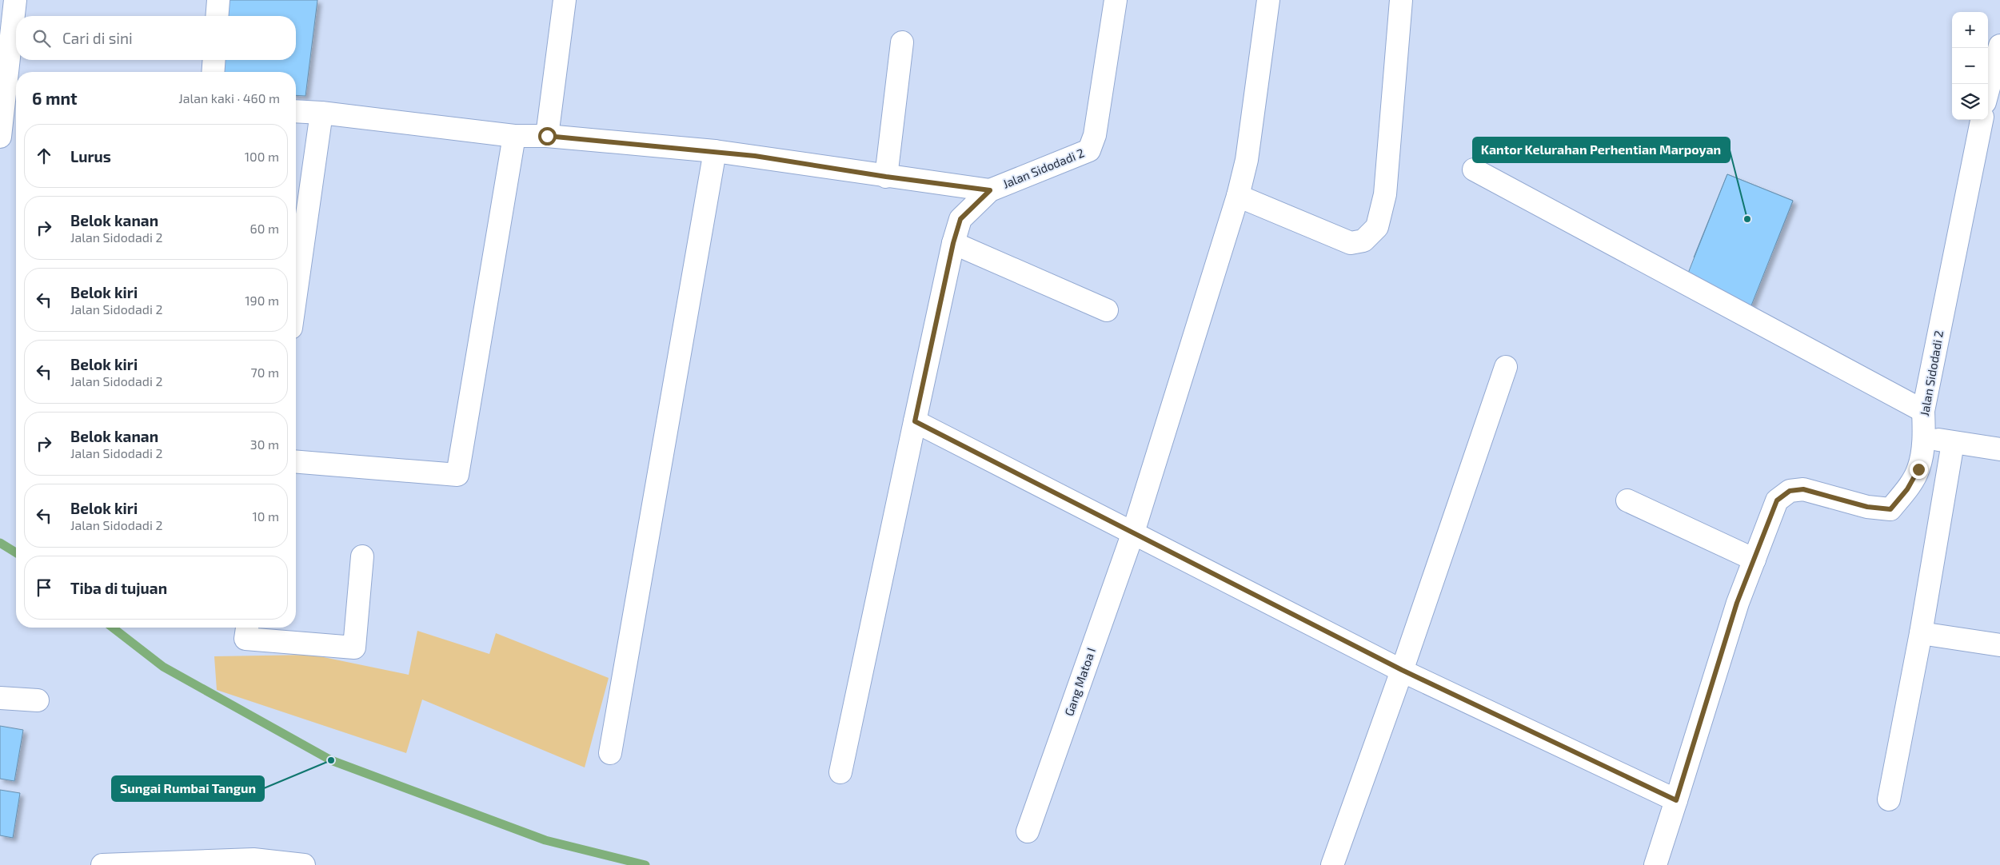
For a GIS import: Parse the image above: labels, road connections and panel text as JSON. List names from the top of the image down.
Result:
{
  "streets": {
    "street": ["Jalan Sidodadi 2", "Gang Matoa I"]
  },
  "places": ["Kantor Kelurahan Perhentian Marpoyan", "Sungai Rumbai Tangun"],
  "page": {
    "map_buttons": ["+", "−"],
    "search": "Cari di sini",
    "heading": ["6 mnt", "Jalan kaki · 460 m"],
    "list": [
      ["Lurus", "100 m"],
      ["Belok kanan", "Jalan Sidodadi 2", "60 m"],
      ["Belok kiri", "Jalan Sidodadi 2", "190 m"],
      ["Belok kiri", "Jalan Sidodadi 2", "70 m"],
      ["Belok kanan", "Jalan Sidodadi 2", "30 m"],
      ["Belok kiri", "Jalan Sidodadi 2", "10 m"],
      "Tiba di tujuan"
    ]
  }
}
